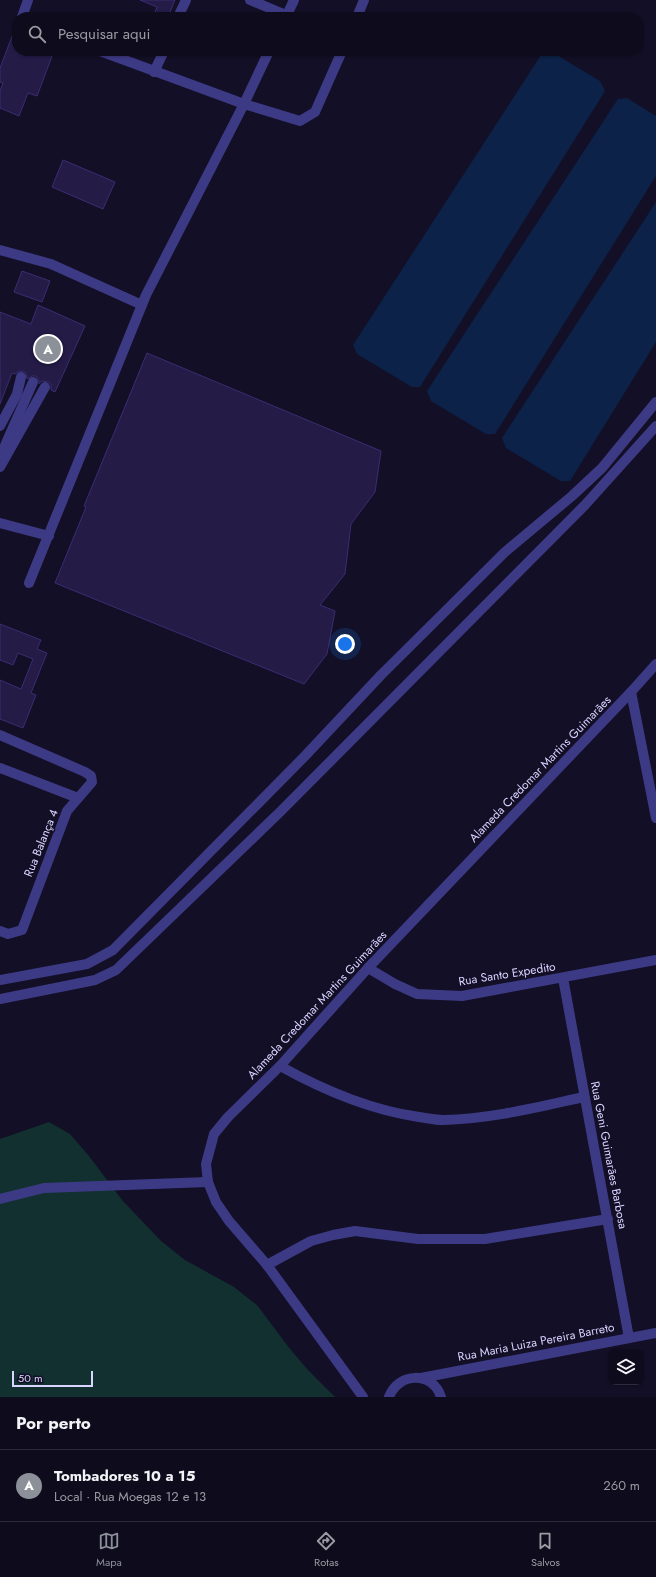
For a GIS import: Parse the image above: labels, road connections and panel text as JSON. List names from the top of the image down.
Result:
{
  "streets": {
    "street": [
      "Alameda Credomar Martins Guimarães",
      "Rua Balança 4",
      "Rua Santo Expedito",
      "Rua Geni Guimarães Barbosa",
      "Rua Maria Luiza Pereira Barreto"
    ]
  },
  "crossings": [
    ["Alameda Credomar Martins Guimarães", "Rua Santo Expedito"],
    ["Rua Santo Expedito", "Rua Geni Guimarães Barbosa"],
    ["Rua Geni Guimarães Barbosa", "Rua Maria Luiza Pereira Barreto"]
  ],
  "scale_bar": "50 m",
  "page": {
    "search": "Pesquisar aqui",
    "pins": "A",
    "scale": "50 m",
    "heading": "Por perto",
    "list": [
      {
        "mark": "A",
        "name": "Tombadores 10 a 15",
        "note": "Local · Rua Moegas 12 e 13",
        "value": "260 m"
      }
    ],
    "nav": ["Mapa", "Rotas", "Salvos"]
  }
}
